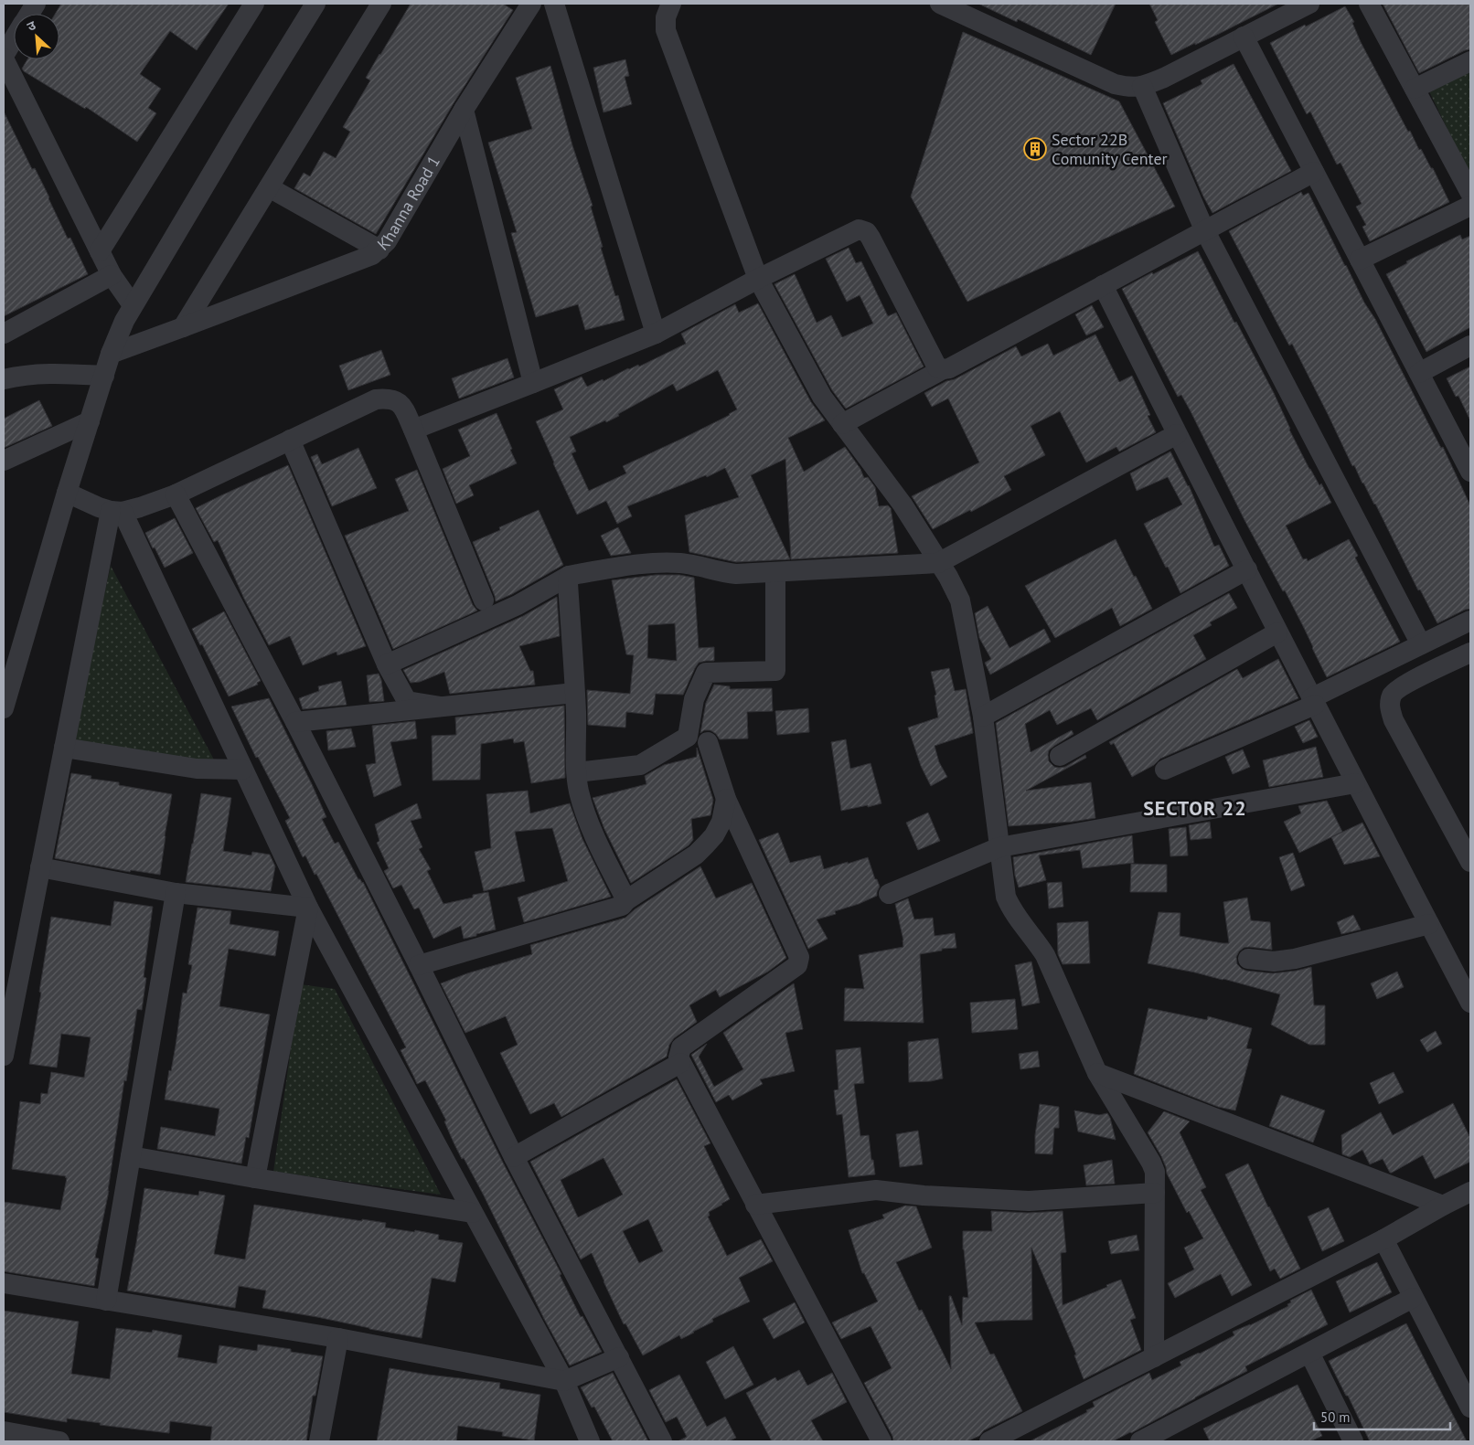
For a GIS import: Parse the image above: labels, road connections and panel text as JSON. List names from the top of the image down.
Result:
{
  "streets": {
    "street": ["Khanna Road 1"]
  },
  "districts": ["SECTOR 22"],
  "places": {
    "building": ["Sector 22B Comunity Center"]
  },
  "scale_bar": "50 m",
  "north": "top left"
}
